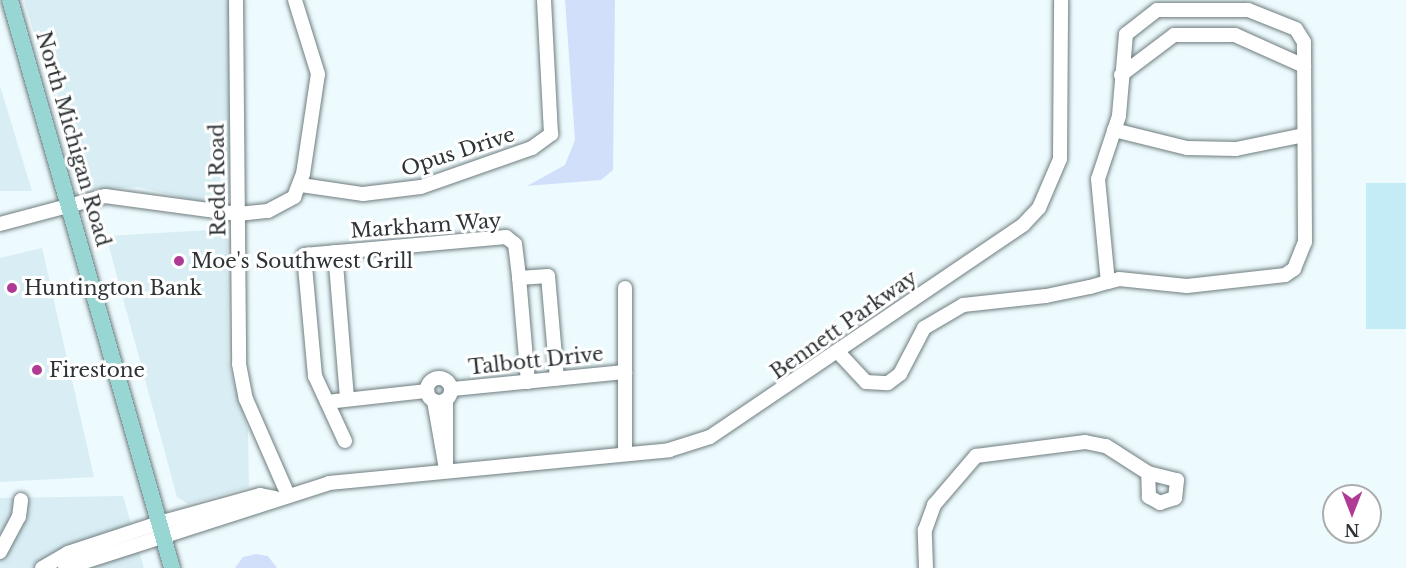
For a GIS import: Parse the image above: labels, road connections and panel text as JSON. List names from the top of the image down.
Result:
{
  "streets": {
    "main road": ["North Michigan Road"],
    "street": [
      "Opus Drive",
      "Redd Road",
      "Markham Way",
      "Bennett Parkway",
      "Talbott Drive"
    ]
  },
  "crossings": [
    ["North Michigan Road", "Bennett Parkway"],
    ["Redd Road", "Bennett Parkway"],
    ["Markham Way", "Talbott Drive"]
  ],
  "places": ["Moe's Southwest Grill", "Huntington Bank", "Firestone"],
  "north": "bottom"
}
